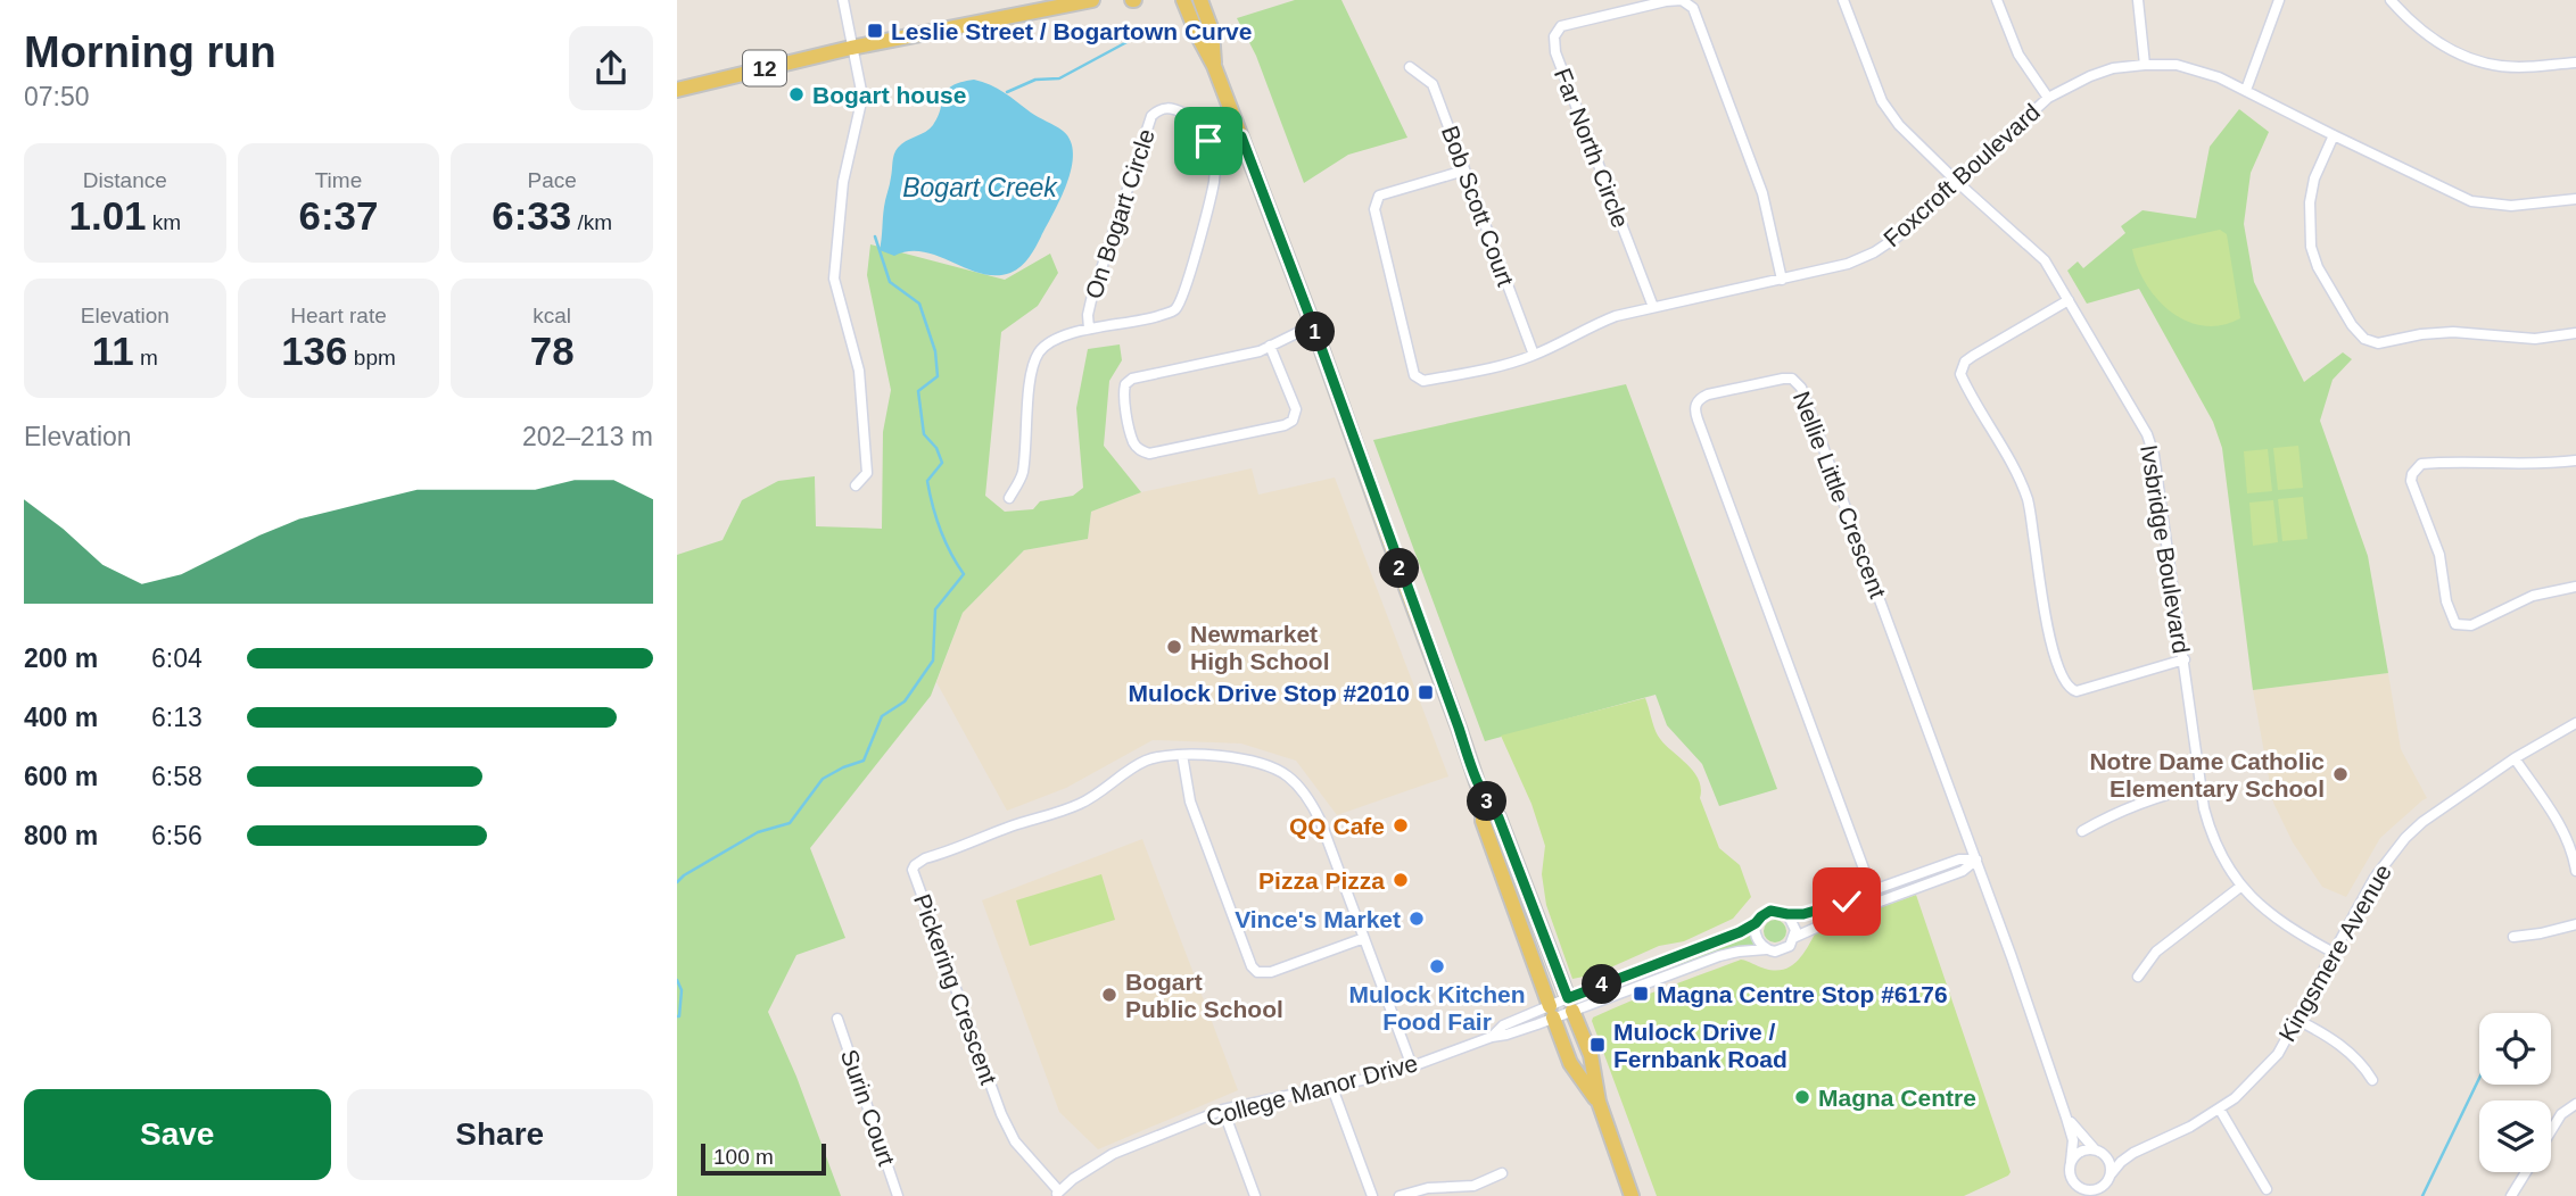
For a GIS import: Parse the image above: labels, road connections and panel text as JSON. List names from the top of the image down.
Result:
{
  "streets": {
    "main road": ["12"],
    "street": [
      "Far North Circle",
      "Foxcroft Boulevard",
      "Bob Scott Court",
      "On Bogart Circle",
      "Nellie Little Crescent",
      "Ivsbridge Boulevard",
      "Kingsmere Avenue",
      "Pickering Crescent",
      "College Manor Drive",
      "Surin Court"
    ]
  },
  "crossings": [
    ["Far North Circle", "Foxcroft Boulevard"],
    ["Foxcroft Boulevard", "Bob Scott Court"],
    ["Foxcroft Boulevard", "Ivsbridge Boulevard"],
    ["Nellie Little Crescent", "Kingsmere Avenue"],
    ["Ivsbridge Boulevard", "Kingsmere Avenue"],
    ["Pickering Crescent", "College Manor Drive"]
  ],
  "water": ["Bogart Creek"],
  "places": {
    "transit": [
      "Leslie Street / Bogartown Curve",
      "Mulock Drive Stop #2010",
      "Magna Centre Stop #6176",
      "Mulock Drive / Fernbank Road"
    ],
    "other": [
      "Bogart house",
      "Newmarket High School",
      "Notre Dame Catholic Elementary School",
      "QQ Cafe",
      "Pizza Pizza",
      "Vince's Market",
      "Mulock Kitchen Food Fair",
      "Bogart Public School",
      "Magna Centre"
    ]
  },
  "scale_bar": "100 m",
  "page": {
    "heading": ["Morning run", "07:50"],
    "stats": [
      ["Distance", "1.01 km"],
      ["Time", "6:37"],
      ["Pace", "6:33 /km"],
      ["Elevation", "11 m"],
      ["Heart rate", "136 bpm"],
      ["kcal", "78"]
    ],
    "pins": [
      "1",
      "2",
      "3",
      "4"
    ],
    "chart": ["Elevation", "202–213 m"],
    "list": [
      {
        "name": "200 m",
        "note": "6:04"
      },
      {
        "name": "400 m",
        "note": "6:13"
      },
      {
        "name": "600 m",
        "note": "6:58"
      },
      {
        "name": "800 m",
        "note": "6:56"
      }
    ],
    "buttons": ["Save", "Share"],
    "scale": "100 m"
  }
}
